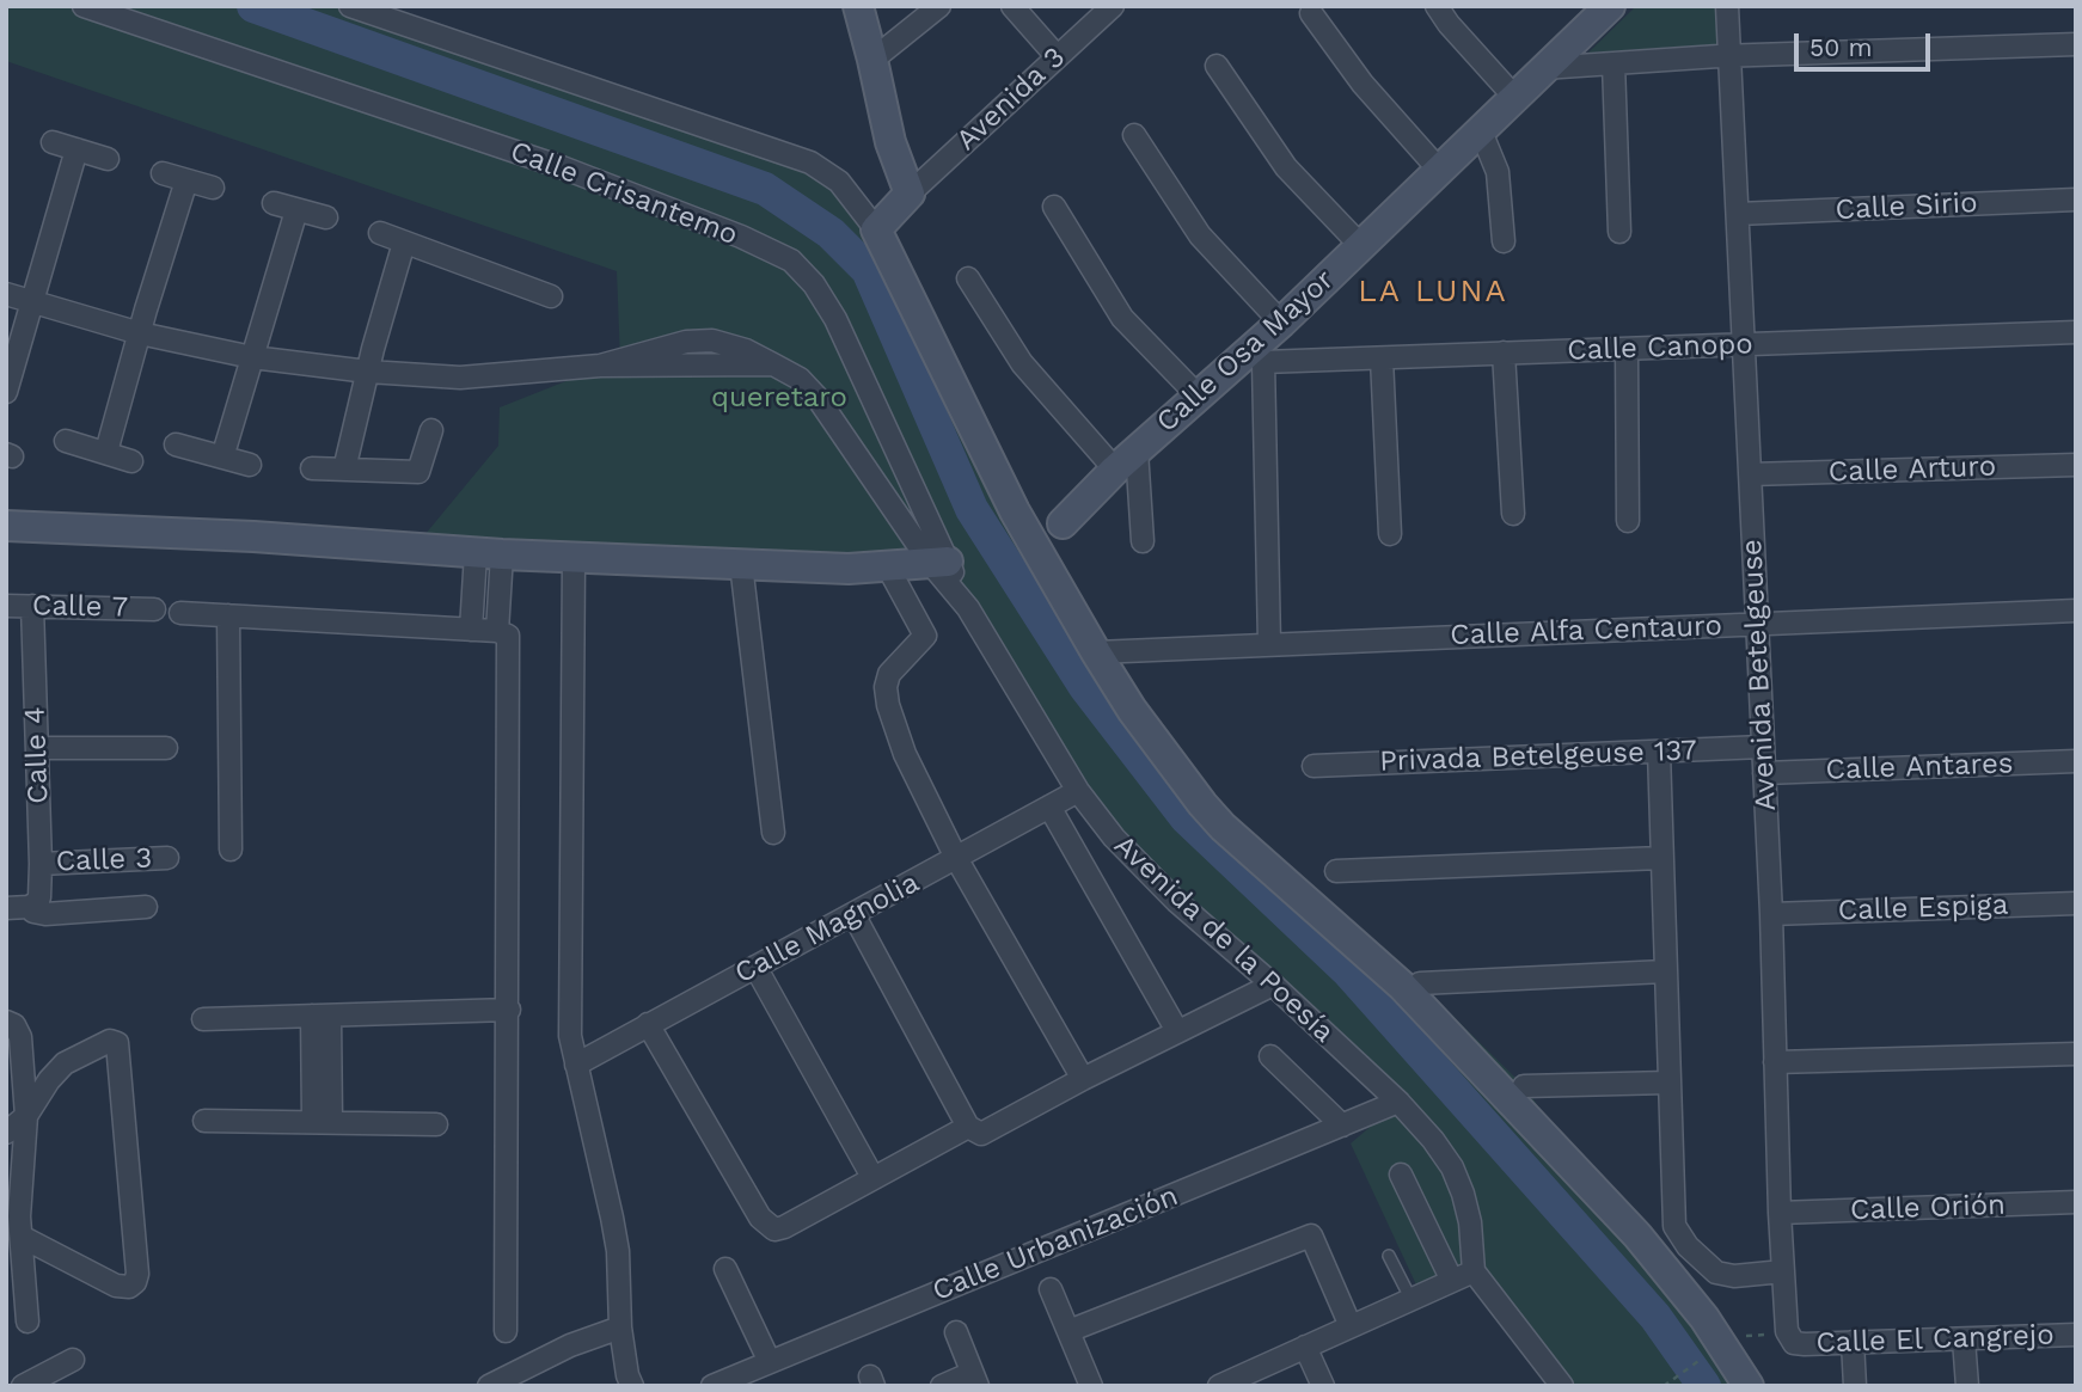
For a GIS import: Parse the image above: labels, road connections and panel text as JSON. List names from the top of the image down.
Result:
{
  "streets": {
    "main road": ["Calle Osa Mayor"],
    "street": [
      "Avenida 3",
      "Calle Crisantemo",
      "Calle Sirio",
      "Calle Canopo",
      "Calle Arturo",
      "Calle 7",
      "Calle Alfa Centauro",
      "Avenida Betelgeuse",
      "Calle 4",
      "Privada Betelgeuse 137",
      "Calle Antares",
      "Calle 3",
      "Calle Espiga",
      "Calle Magnolia",
      "Avenida de la Poesía",
      "Calle Orión",
      "Calle Urbanización",
      "Calle El Cangrejo"
    ]
  },
  "crossings": [
    ["Calle Crisantemo", "Avenida de la Poesía"],
    ["Calle Sirio", "Avenida Betelgeuse"],
    ["Calle Canopo", "Calle Osa Mayor"],
    ["Calle Canopo", "Avenida Betelgeuse"],
    ["Calle Arturo", "Avenida Betelgeuse"],
    ["Calle 7", "Calle 4"],
    ["Calle Alfa Centauro", "Avenida Betelgeuse"],
    ["Avenida Betelgeuse", "Privada Betelgeuse 137"],
    ["Avenida Betelgeuse", "Calle Antares"],
    ["Avenida Betelgeuse", "Calle Espiga"],
    ["Avenida Betelgeuse", "Calle Orión"],
    ["Avenida Betelgeuse", "Calle El Cangrejo"],
    ["Calle 4", "Calle 3"],
    ["Calle Magnolia", "Avenida de la Poesía"],
    ["Avenida de la Poesía", "Calle Urbanización"]
  ],
  "districts": ["LA LUNA"],
  "parks": ["queretaro"],
  "scale_bar": "50 m"
}
